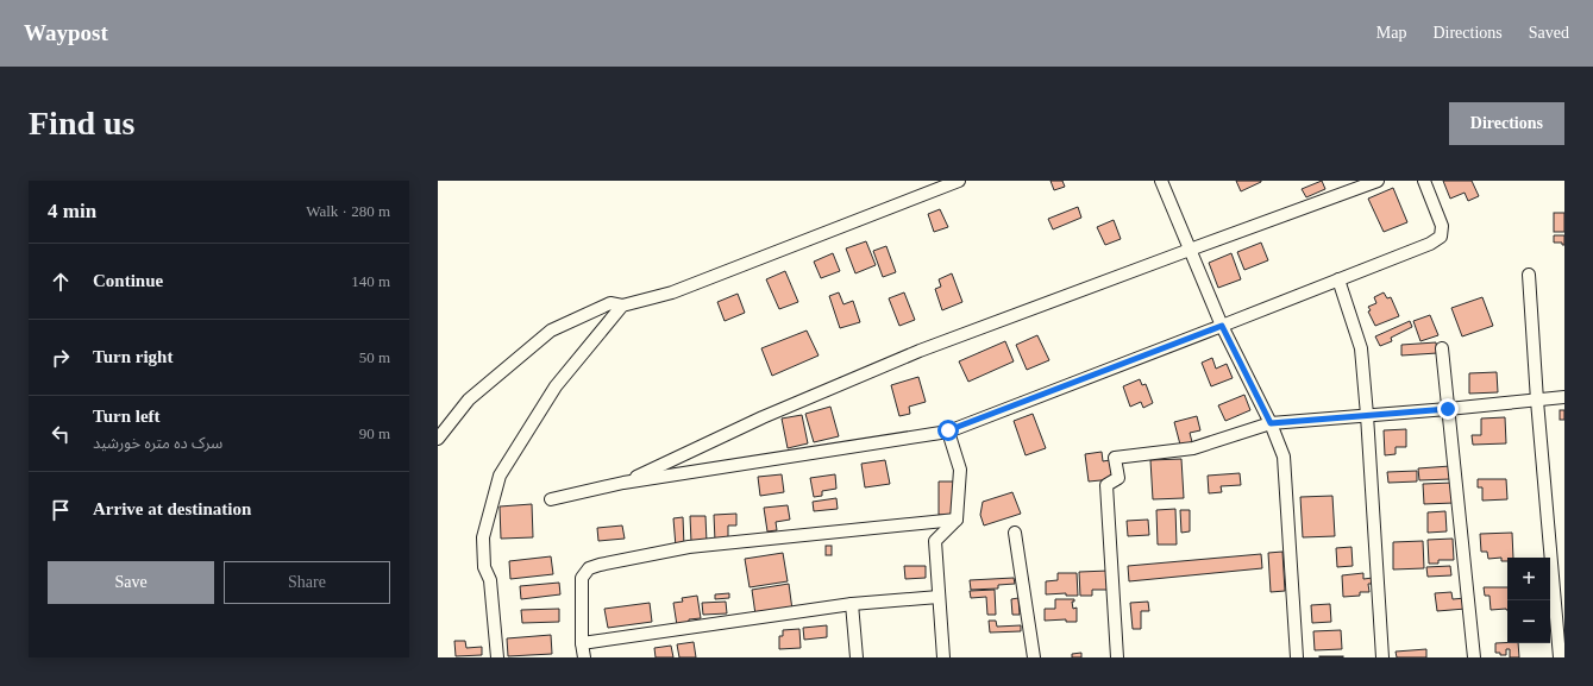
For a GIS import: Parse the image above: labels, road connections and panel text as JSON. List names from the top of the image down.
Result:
{
  "page": {
    "header": "Waypost",
    "nav": ["Map", "Directions", "Saved"],
    "buttons": [
      "Directions",
      ["Save", "Share"]
    ],
    "title": "Find us",
    "heading": ["4 min", "Walk · 280 m"],
    "list": [
      ["Continue", "140 m"],
      ["Turn right", "50 m"],
      ["Turn left", "سرک ده متره خورشید", "90 m"],
      "Arrive at destination"
    ],
    "map_buttons": ["+", "−"]
  }
}
